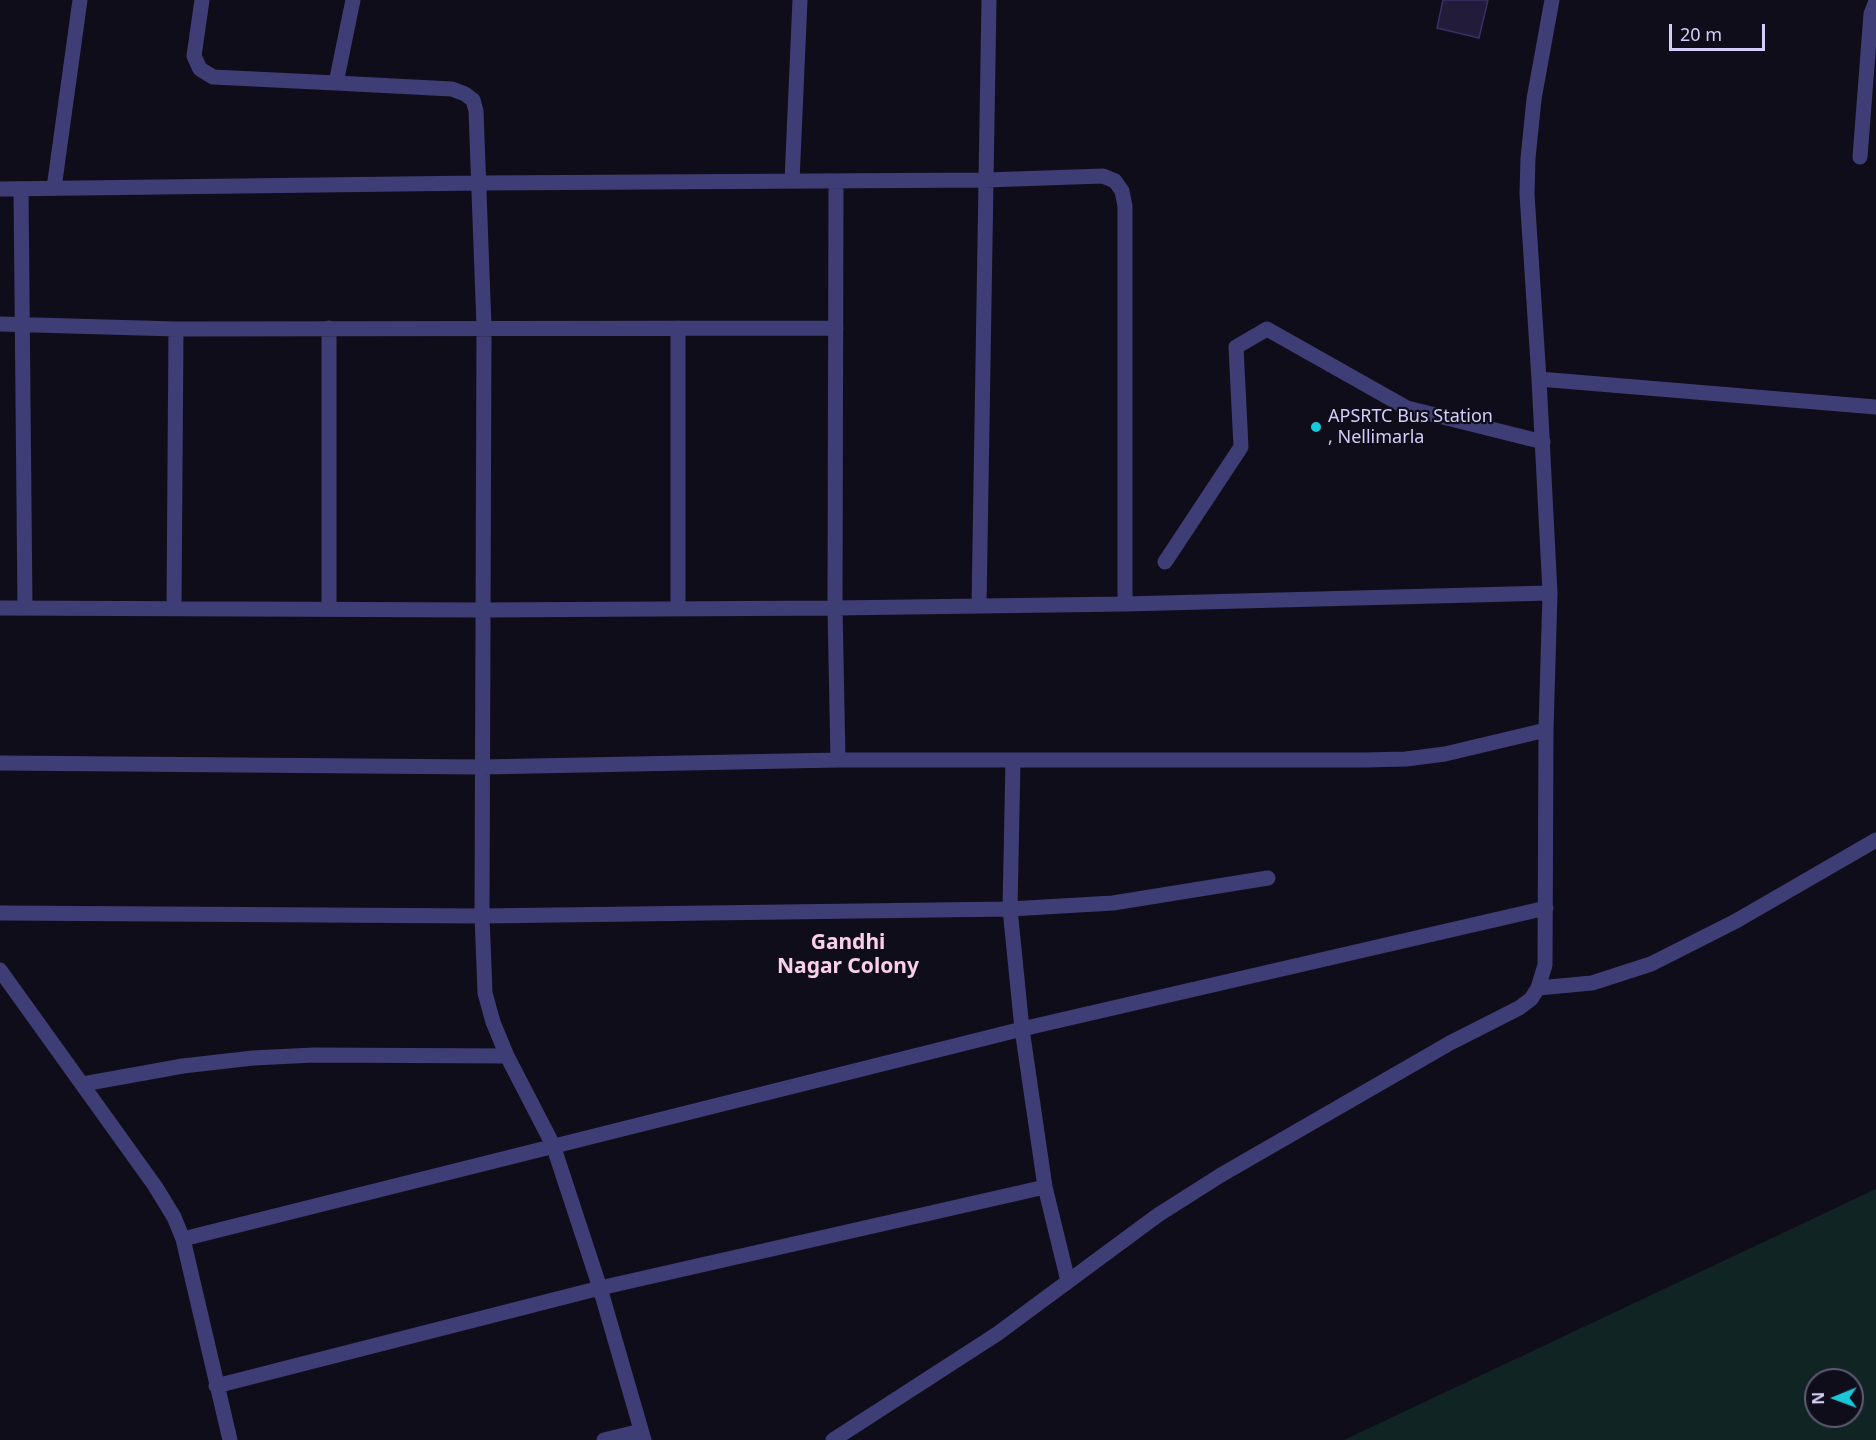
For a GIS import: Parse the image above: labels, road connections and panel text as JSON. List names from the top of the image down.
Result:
{
  "districts": ["Gandhi Nagar Colony"],
  "places": ["APSRTC Bus Station , Nellimarla"],
  "scale_bar": "20 m",
  "north": "left"
}
